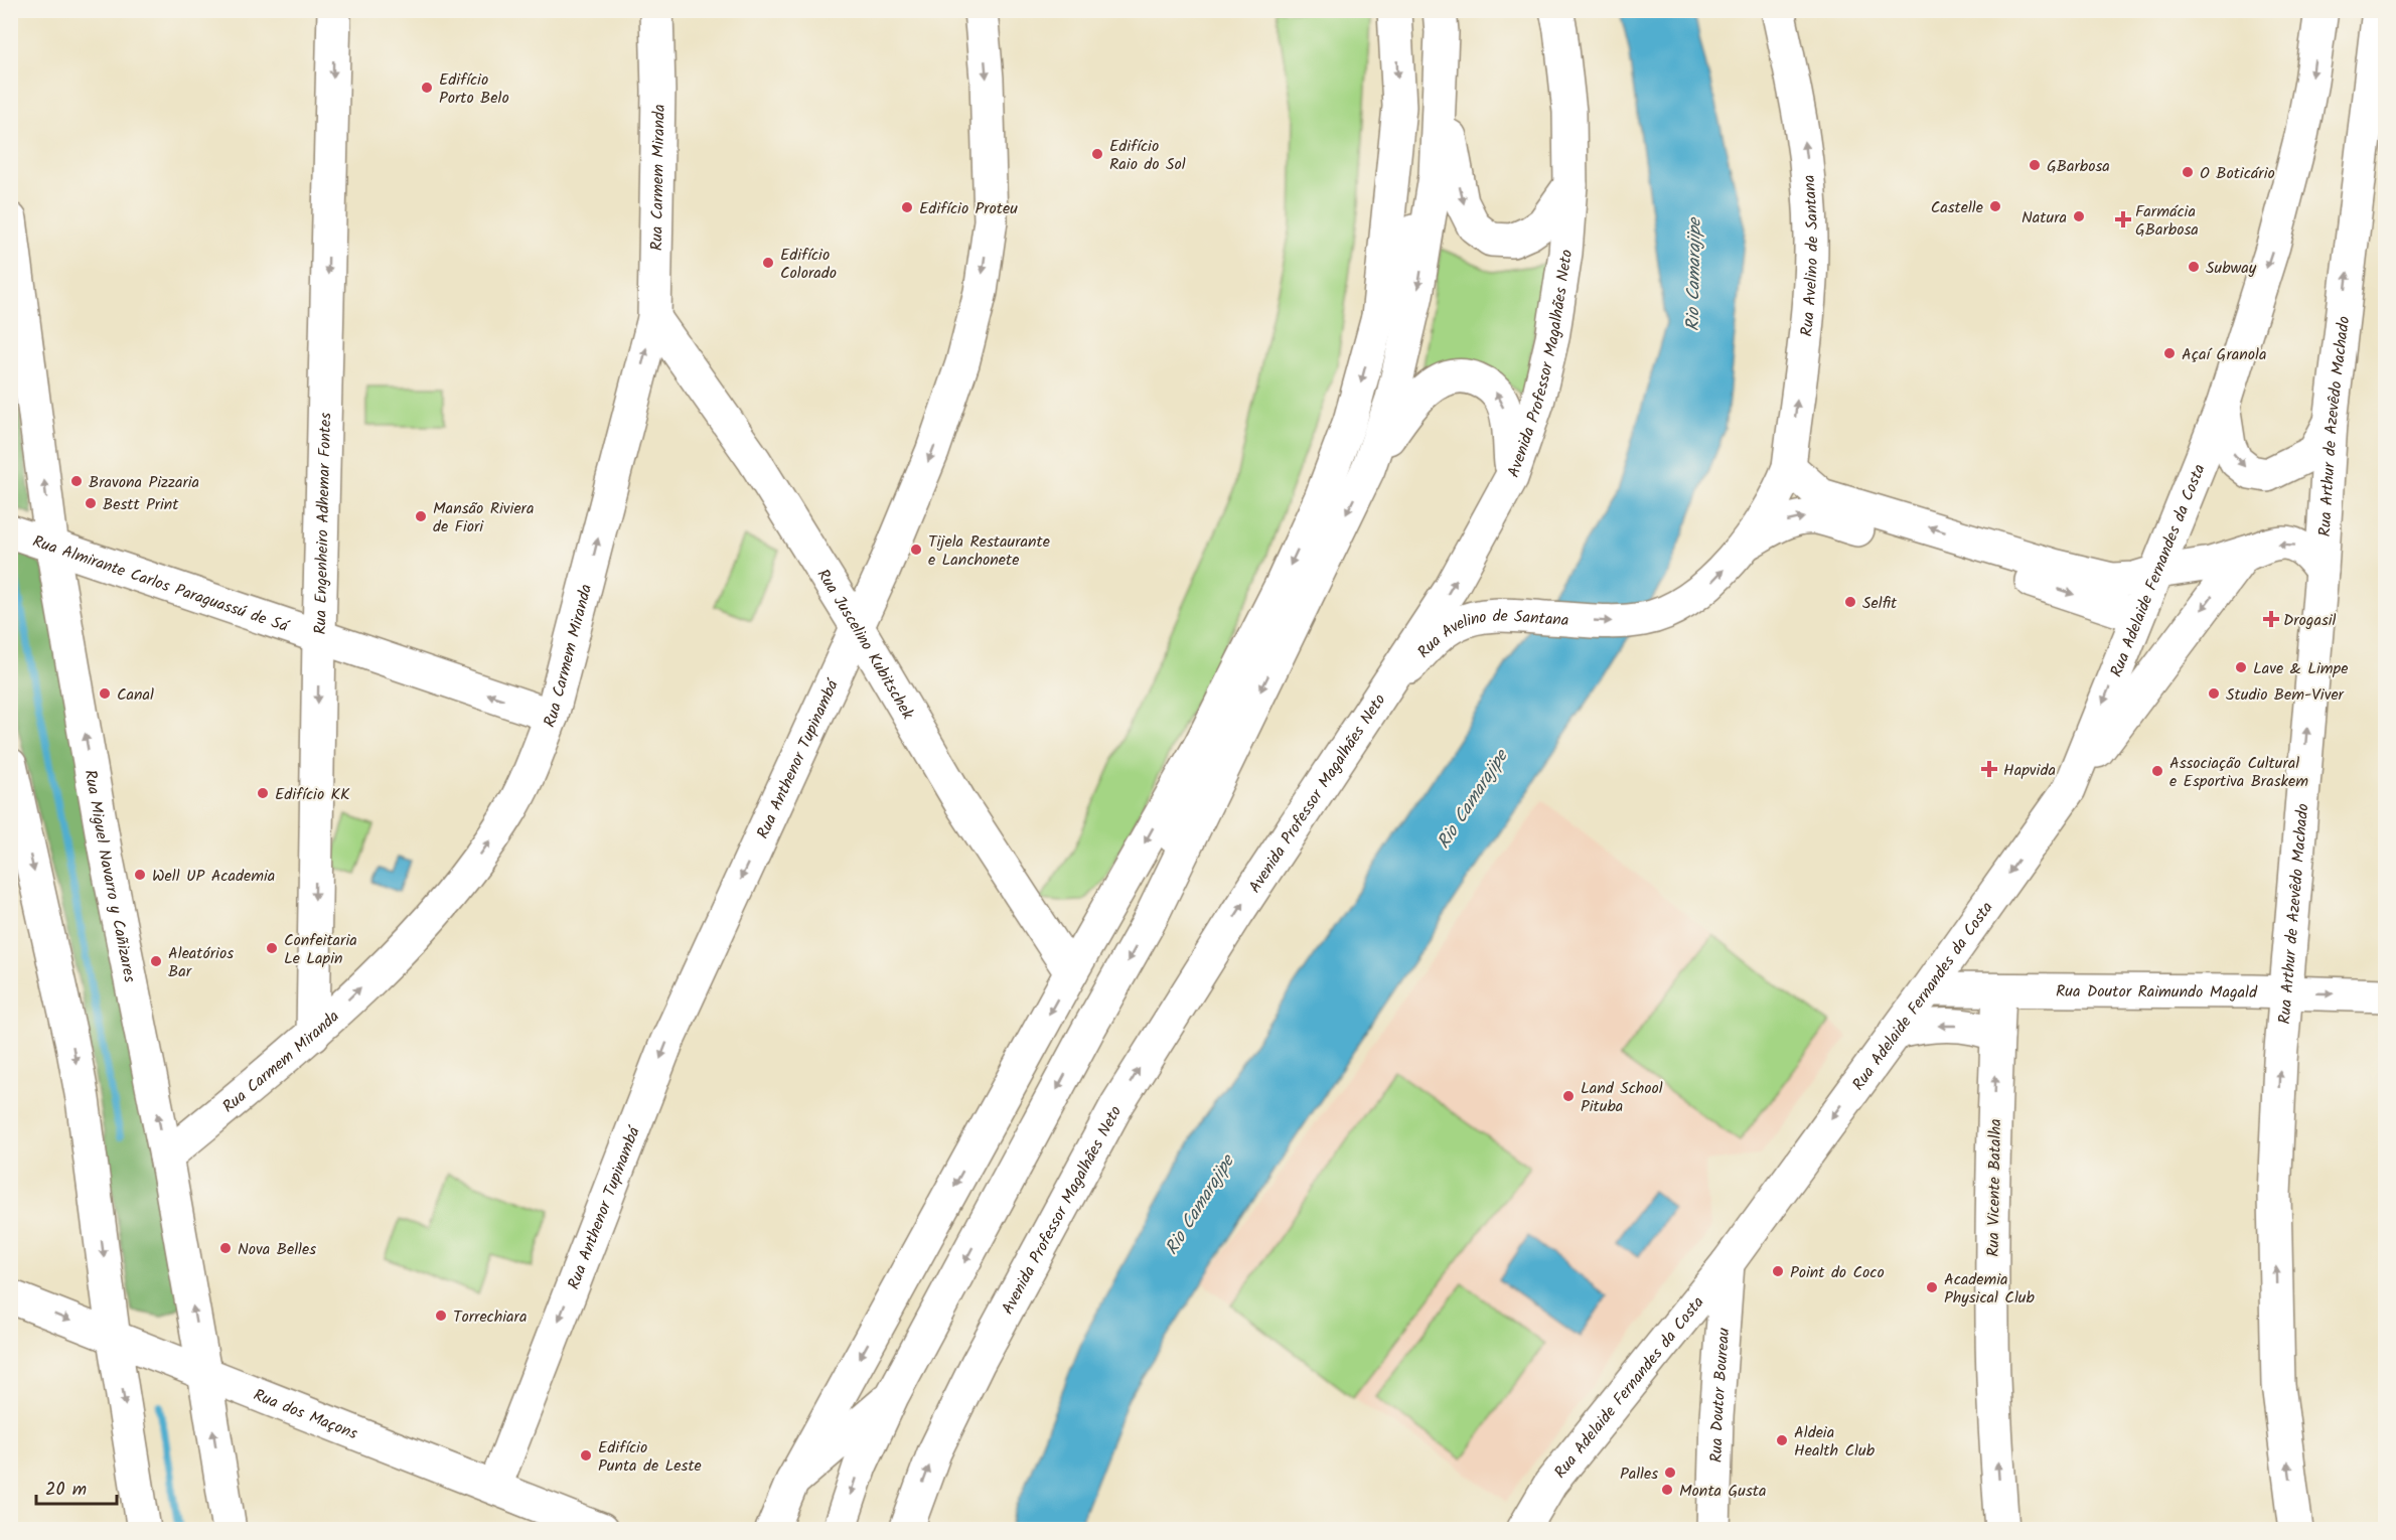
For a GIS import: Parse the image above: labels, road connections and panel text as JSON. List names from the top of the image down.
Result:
{
  "streets": {
    "street": [
      "Rua Carmem Miranda",
      "Rua Avelino de Santana",
      "Avenida Professor Magalhães Neto",
      "Rua Arthur de Azevêdo Machado",
      "Rua Engenheiro Adhemar Fontes",
      "Rua Adelaide Fernandes da Costa",
      "Rua Almirante Carlos Paraguassú de Sá",
      "Rua Juscelino Kubitschek",
      "Rua Anthenor Tupinambá",
      "Rua Miguel Navarro y Cañizares",
      "Rua Doutor Raimundo Magald",
      "Rua Vicente Batalha",
      "Rua Doutor Boureau",
      "Rua dos Maçons"
    ]
  },
  "crossings": [
    ["Rua Carmem Miranda", "Rua Engenheiro Adhemar Fontes"],
    ["Rua Carmem Miranda", "Rua Almirante Carlos Paraguassú de Sá"],
    ["Rua Carmem Miranda", "Rua Juscelino Kubitschek"],
    ["Rua Carmem Miranda", "Rua Miguel Navarro y Cañizares"],
    ["Rua Avelino de Santana", "Avenida Professor Magalhães Neto"],
    ["Rua Avelino de Santana", "Rua Adelaide Fernandes da Costa"],
    ["Rua Arthur de Azevêdo Machado", "Rua Doutor Raimundo Magald"],
    ["Rua Engenheiro Adhemar Fontes", "Rua Almirante Carlos Paraguassú de Sá"],
    ["Rua Adelaide Fernandes da Costa", "Rua Doutor Raimundo Magald"],
    ["Rua Adelaide Fernandes da Costa", "Rua Doutor Boureau"],
    ["Rua Almirante Carlos Paraguassú de Sá", "Rua Miguel Navarro y Cañizares"],
    ["Rua Juscelino Kubitschek", "Rua Anthenor Tupinambá"],
    ["Rua Anthenor Tupinambá", "Rua dos Maçons"],
    ["Rua Miguel Navarro y Cañizares", "Rua dos Maçons"],
    ["Rua Doutor Raimundo Magald", "Rua Vicente Batalha"]
  ],
  "one_way": [
    "Rua Carmem Miranda",
    "Rua Arthur de Azevêdo Machado",
    "Rua Engenheiro Adhemar Fontes",
    "Rua Adelaide Fernandes da Costa",
    "Rua Almirante Carlos Paraguassú de Sá",
    "Rua Anthenor Tupinambá",
    "Rua Vicente Batalha"
  ],
  "water": ["Rio Camarajipe"],
  "places": {
    "other": [
      "Edifício Porto Belo",
      "Edifício Raio do Sol",
      "GBarbosa",
      "O Boticário",
      "Castelle",
      "Edifício Proteu",
      "Natura",
      "Edifício Colorado",
      "Subway",
      "Açaí Granola",
      "Bravona Pizzaria",
      "Bestt Print",
      "Mansão Riviera de Fiori",
      "Tijela Restaurante e Lanchonete",
      "Selfit",
      "Lave & Limpe",
      "Canal",
      "Studio Bem-Viver",
      "Associação Cultural e Esportiva Braskem",
      "Edifício KK",
      "Well UP Academia",
      "Confeitaria Le Lapin",
      "Aleatórios Bar",
      "Land School Pituba",
      "Nova Belles",
      "Point do Coco",
      "Academia Physical Club",
      "Torrechiara",
      "Aldeia Health Club",
      "Edifício Punta de Leste",
      "Palles",
      "Monta Gusta"
    ],
    "health": ["Farmácia GBarbosa", "Drogasil", "Hapvida"]
  },
  "scale_bar": "20 m"
}
